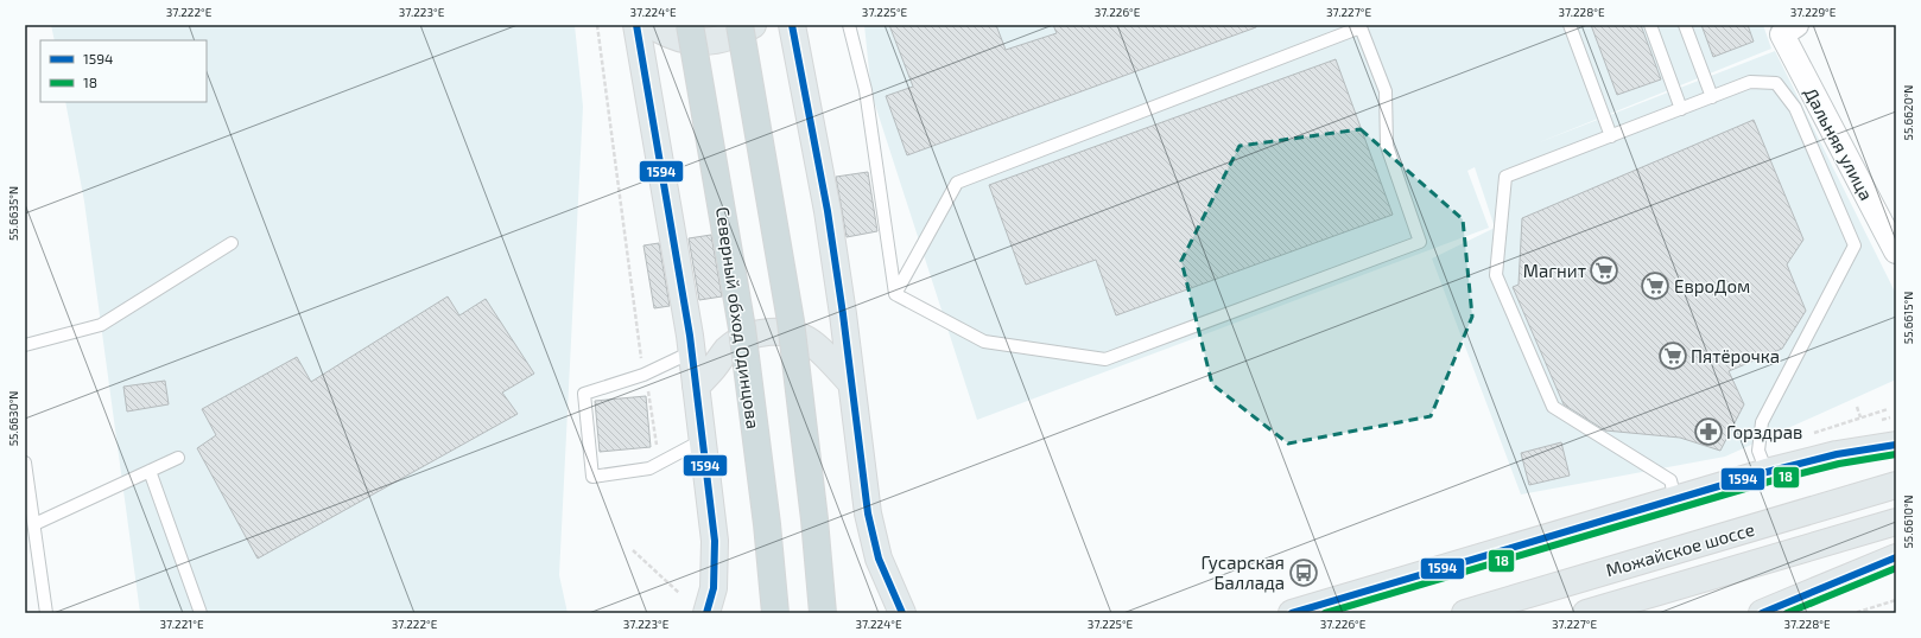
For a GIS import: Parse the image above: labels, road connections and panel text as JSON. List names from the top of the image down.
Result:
{
  "streets": {
    "highway": ["Северный обход Одинцова"],
    "main road": ["Можайское шоссе"],
    "street": ["Дальняя улица"]
  },
  "places": {
    "supermarket": ["Магнит", "ЕвроДом", "Пятёрочка"],
    "pharmacy": ["Горздрав"],
    "bus stop": ["Гусарская Баллада"]
  },
  "lines": ["transit line 1594", "transit line 18"],
  "legend": ["1594", "18"],
  "coordinates": [
    "37.222°E",
    "37.223°E",
    "37.224°E",
    "37.225°E",
    "37.226°E",
    "37.227°E",
    "37.228°E",
    "37.229°E",
    "55.6620°N",
    "55.6635°N",
    "55.6615°N",
    "55.6630°N",
    "55.6610°N",
    "37.221°E"
  ]
}
